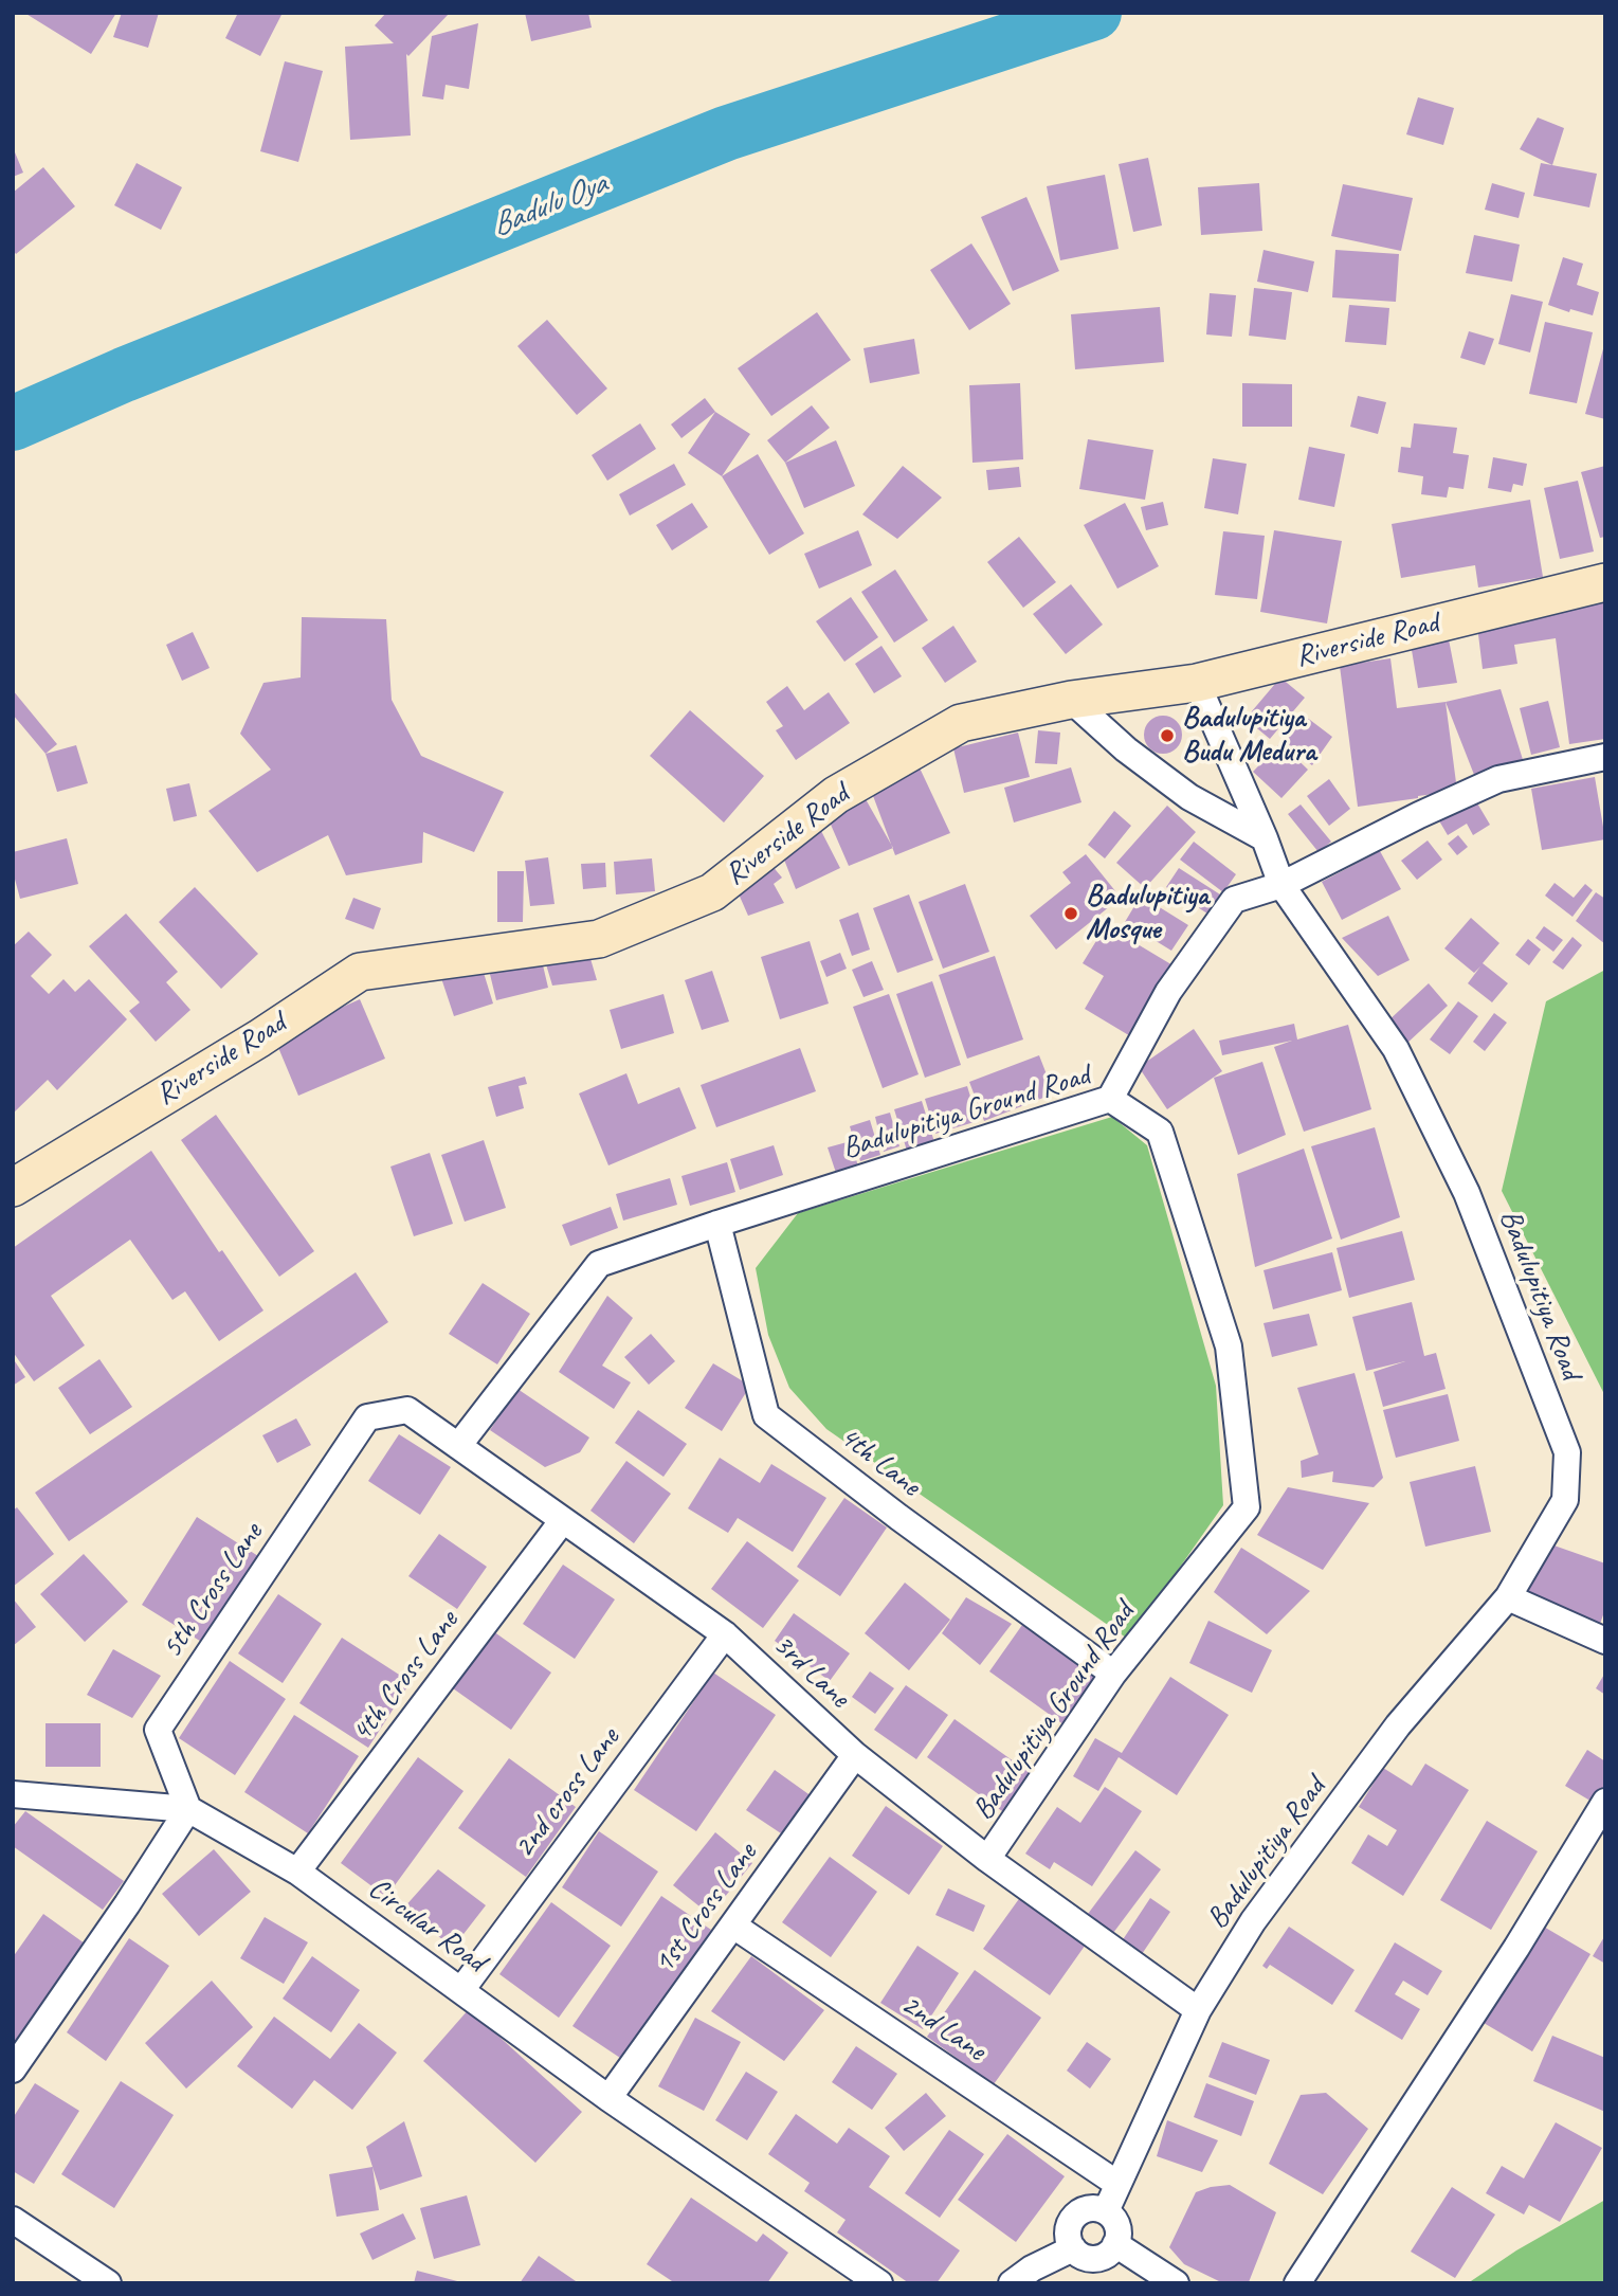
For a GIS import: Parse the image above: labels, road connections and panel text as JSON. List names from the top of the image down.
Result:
{
  "streets": {
    "street": [
      "Riverside Road",
      "Badulupitiya Ground Road",
      "Badulupitiya Road",
      "4th Lane",
      "5th Cross Lane",
      "3rd Lane",
      "4th Cross Lane",
      "2nd cross Lane",
      "1st Cross Lane",
      "Circular Road",
      "2nd Lane"
    ]
  },
  "crossings": [
    ["Riverside Road", "Badulupitiya Road"],
    ["Badulupitiya Ground Road", "4th Lane"],
    ["Badulupitiya Ground Road", "3rd Lane"],
    ["Badulupitiya Road", "3rd Lane"],
    ["Badulupitiya Road", "2nd Lane"],
    ["5th Cross Lane", "3rd Lane"],
    ["5th Cross Lane", "Circular Road"],
    ["3rd Lane", "4th Cross Lane"],
    ["3rd Lane", "2nd cross Lane"],
    ["3rd Lane", "1st Cross Lane"],
    ["4th Cross Lane", "Circular Road"],
    ["2nd cross Lane", "Circular Road"],
    ["1st Cross Lane", "Circular Road"],
    ["1st Cross Lane", "2nd Lane"]
  ],
  "water": ["Badulu Oya"],
  "places": ["Badulupitiya Budu Medura", "Badulupitiya Mosque"]
}
